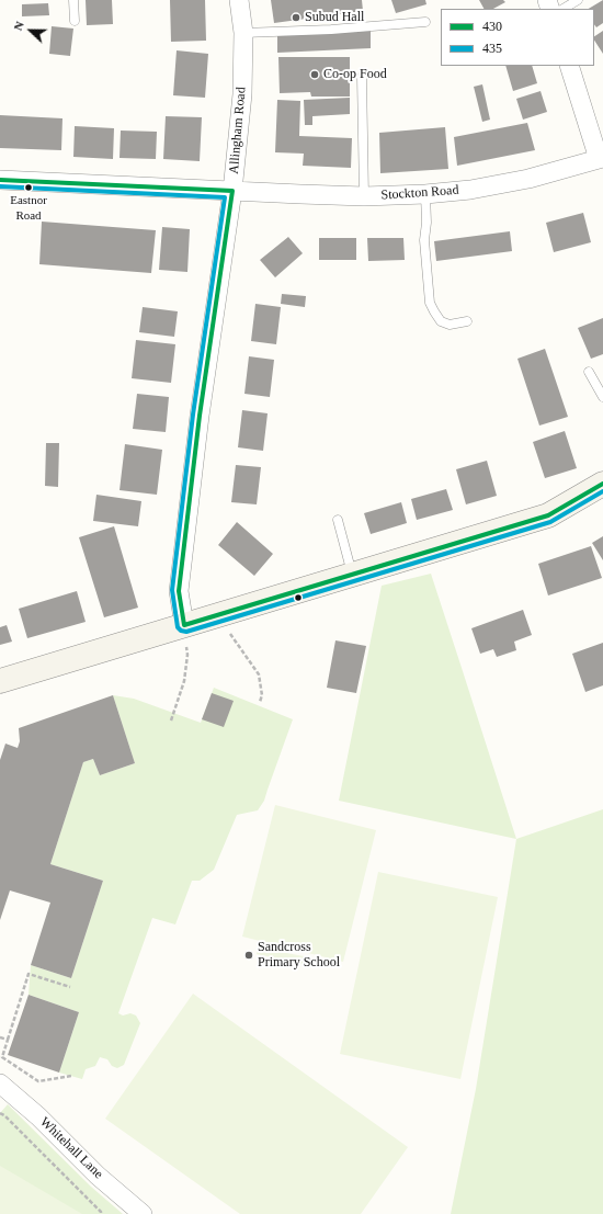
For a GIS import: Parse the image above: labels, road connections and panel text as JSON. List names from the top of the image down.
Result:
{
  "streets": {
    "street": ["Allingham Road", "Stockton Road", "Whitehall Lane"]
  },
  "crossings": [
    ["Allingham Road", "Stockton Road"]
  ],
  "places": [
    "Subud Hall",
    "Co-op Food",
    "Eastnor Road",
    "Sandcross Primary School"
  ],
  "lines": ["transit line 430", "transit line 435"],
  "legend": ["430", "435"],
  "north": "left"
}
